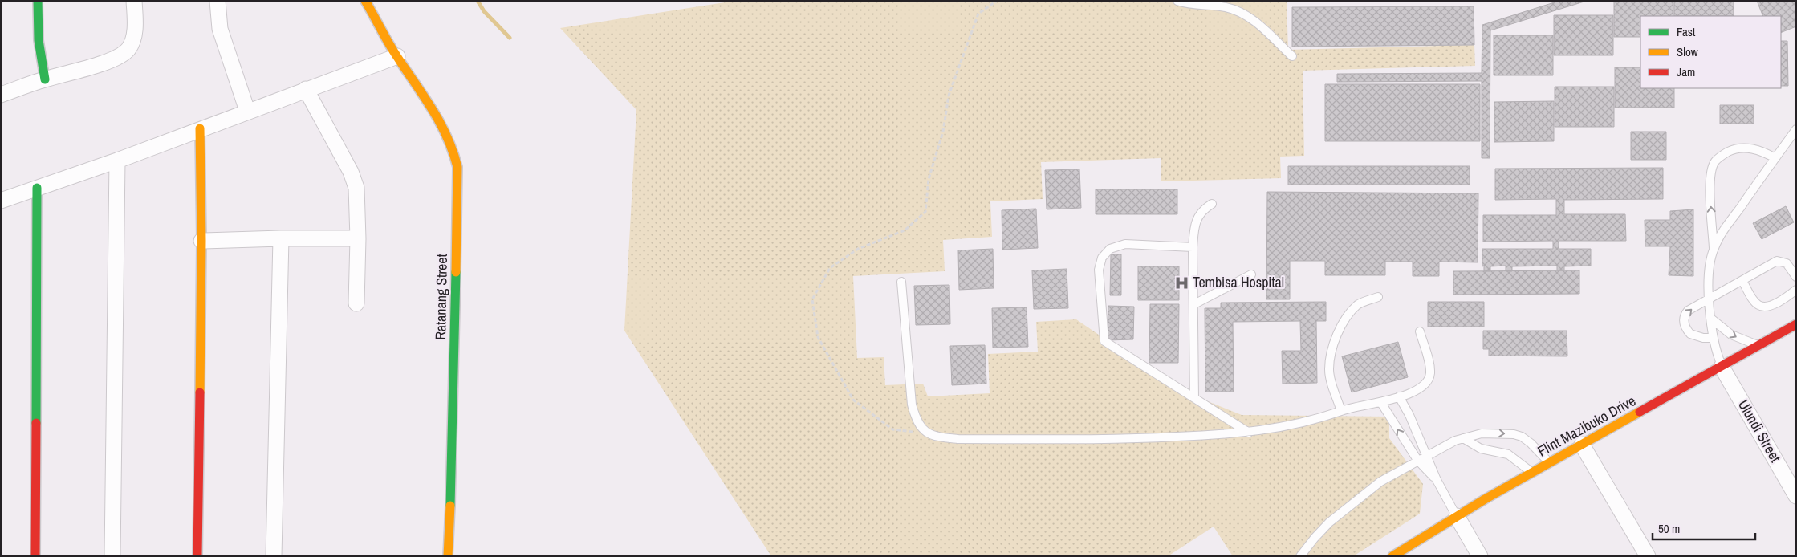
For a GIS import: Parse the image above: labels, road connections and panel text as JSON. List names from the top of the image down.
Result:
{
  "streets": {
    "street": ["Ratanang Street", "Flint Mazibuko Drive", "Ulundi Street"]
  },
  "crossings": [
    ["Flint Mazibuko Drive", "Ulundi Street"]
  ],
  "places": {
    "hospital": ["Tembisa Hospital"]
  },
  "legend": ["Fast", "Slow", "Jam"],
  "scale_bar": "50 m"
}
